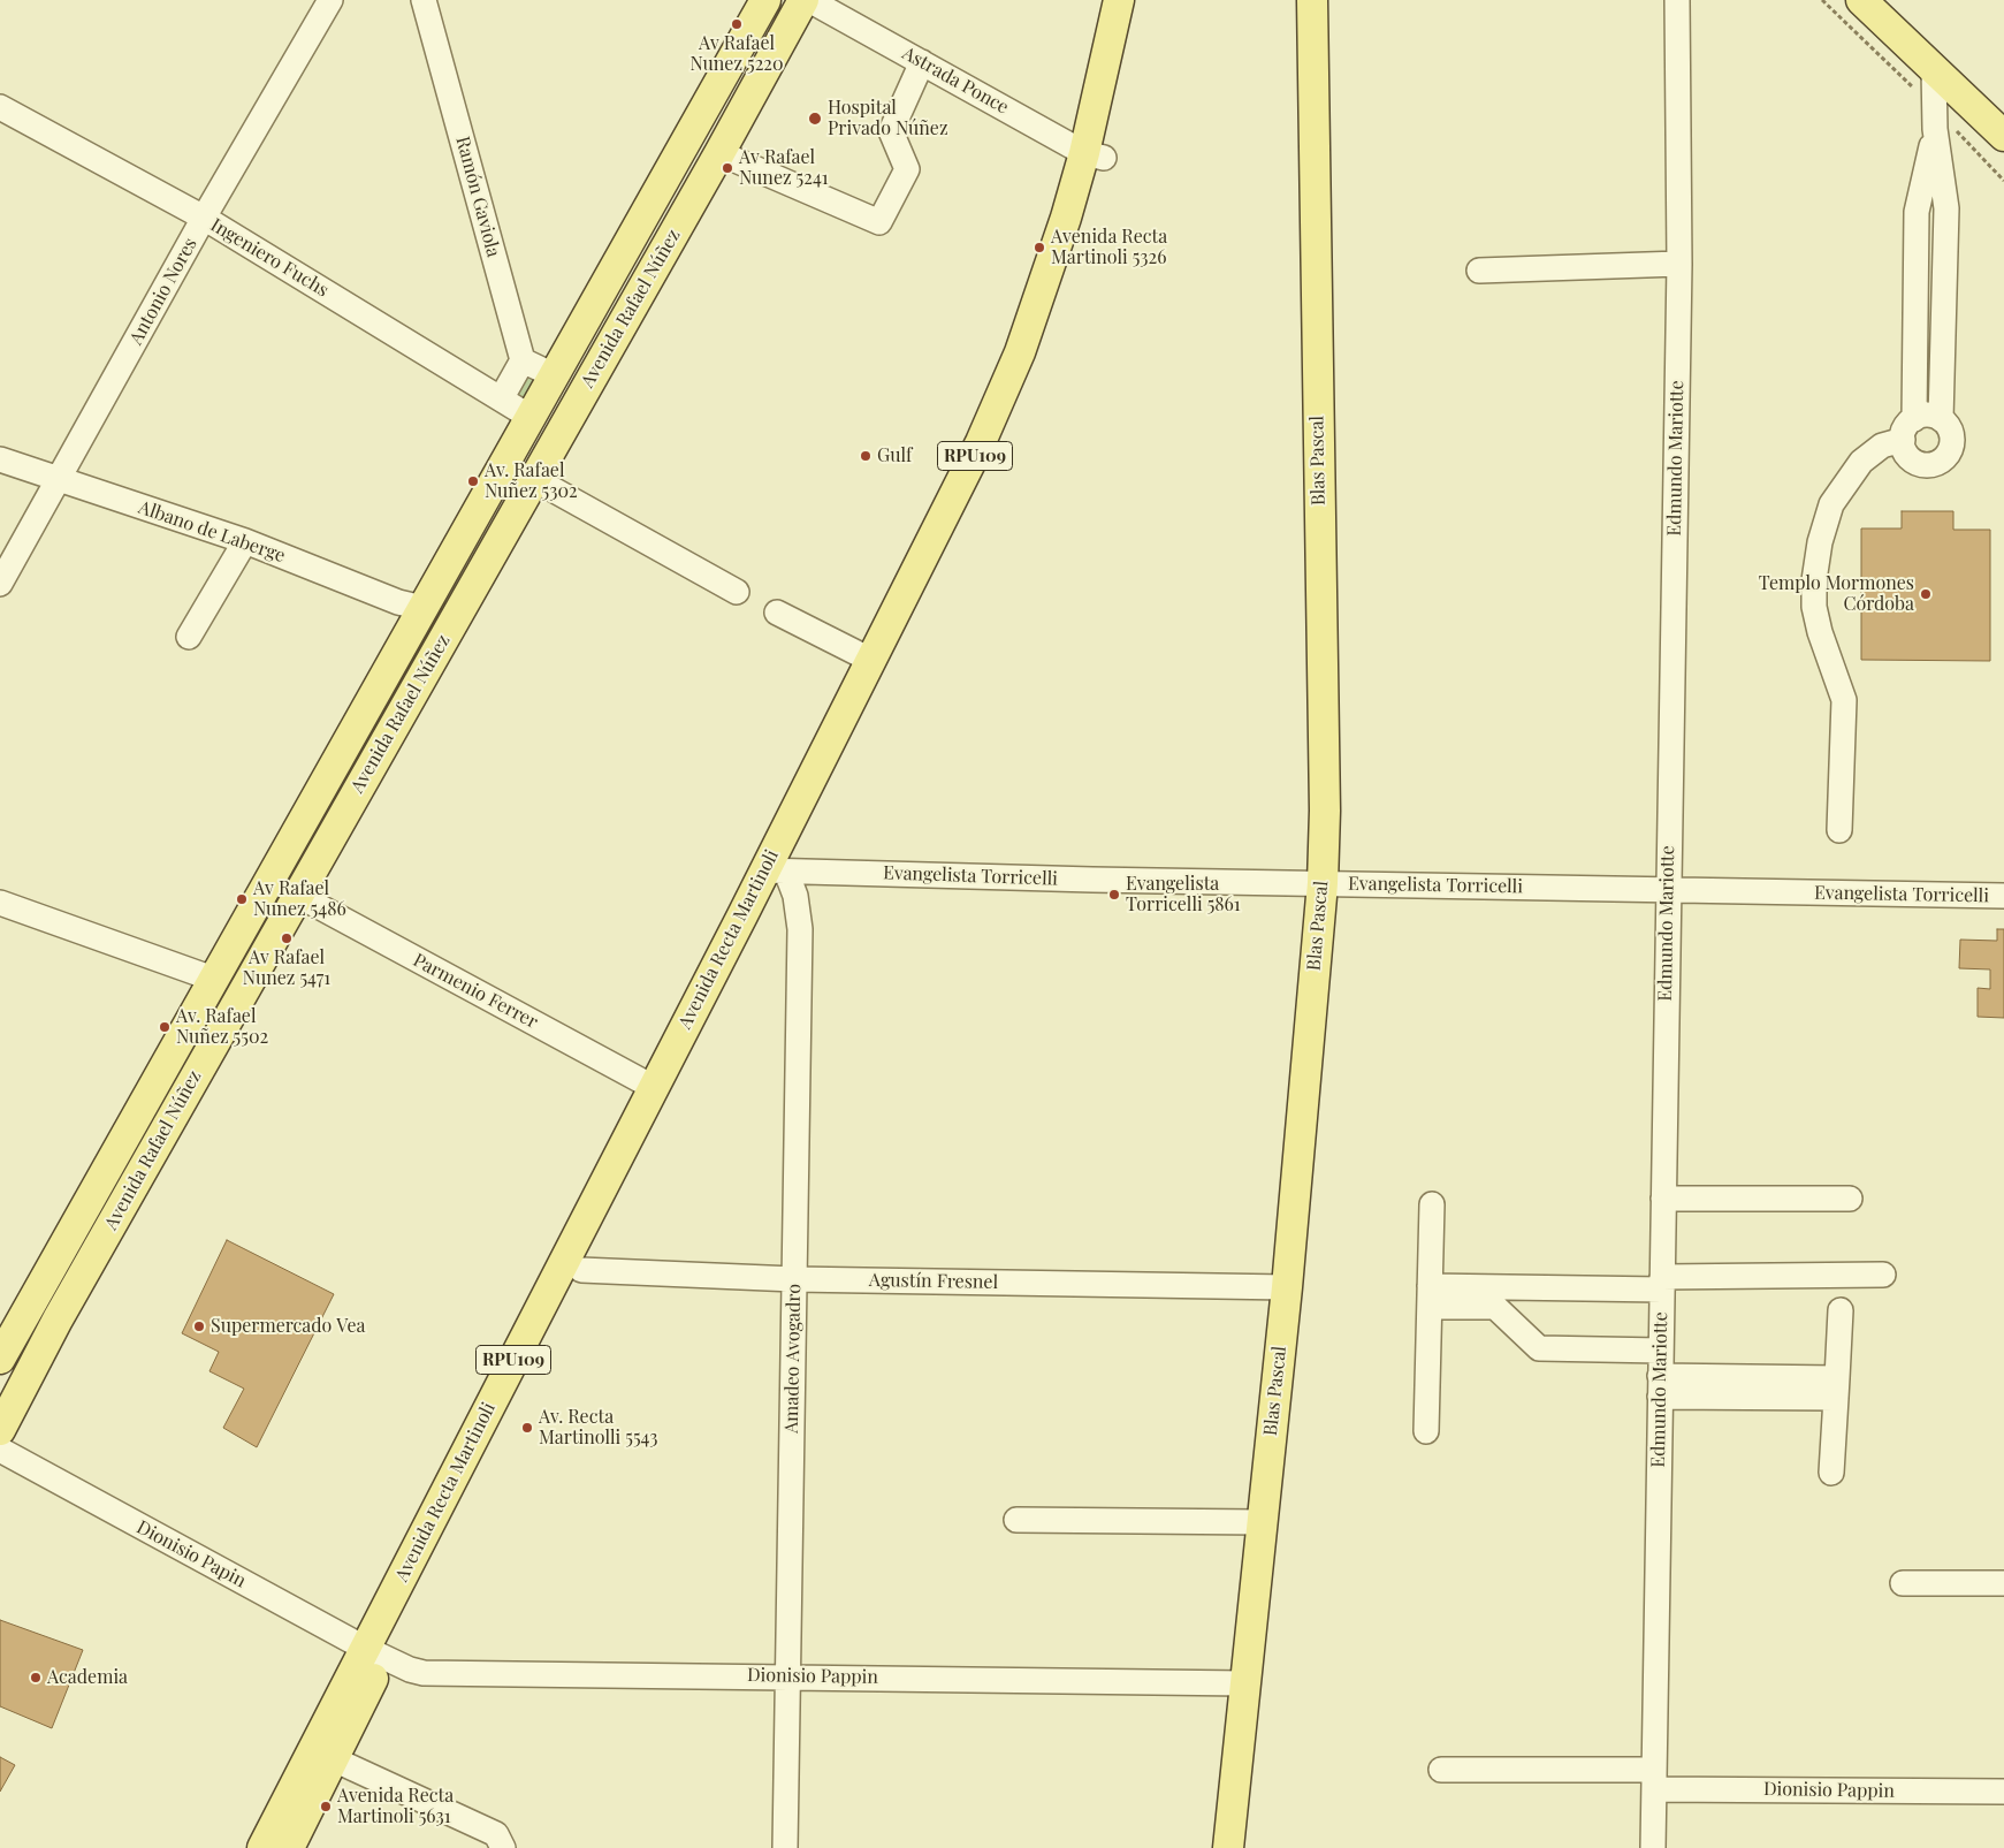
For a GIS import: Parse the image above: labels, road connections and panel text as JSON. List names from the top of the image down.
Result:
{
  "streets": {
    "main road": [
      "Avenida Rafael Núñez",
      "RPU109",
      "Blas Pascal",
      "Avenida Recta Martinoli"
    ],
    "street": [
      "Astrada Ponce",
      "Ramón Gaviola",
      "Ingeniero Fuchs",
      "Antonio Nores",
      "Edmundo Mariotte",
      "Albano de Laberge",
      "Evangelista Torricelli",
      "Parmenio Ferrer",
      "Agustín Fresnel",
      "Amadeo Avogadro",
      "Dionisio Papin",
      "Dionisio Pappin"
    ]
  },
  "crossings": [
    ["Astrada Ponce", "Avenida Recta Martinoli"],
    ["Ingeniero Fuchs", "Antonio Nores"],
    ["Ingeniero Fuchs", "Avenida Rafael Núñez"],
    ["Antonio Nores", "Albano de Laberge"],
    ["Avenida Rafael Núñez", "Albano de Laberge"],
    ["Avenida Rafael Núñez", "Parmenio Ferrer"],
    ["Edmundo Mariotte", "Evangelista Torricelli"],
    ["Edmundo Mariotte", "Dionisio Pappin"],
    ["Blas Pascal", "Evangelista Torricelli"],
    ["Blas Pascal", "Agustín Fresnel"],
    ["Blas Pascal", "Dionisio Pappin"],
    ["Evangelista Torricelli", "Avenida Recta Martinoli"],
    ["Evangelista Torricelli", "Amadeo Avogadro"],
    ["Avenida Recta Martinoli", "Parmenio Ferrer"],
    ["Avenida Recta Martinoli", "Agustín Fresnel"],
    ["Avenida Recta Martinoli", "Amadeo Avogadro"],
    ["Avenida Recta Martinoli", "Dionisio Papin"],
    ["Avenida Recta Martinoli", "Dionisio Pappin"],
    ["Agustín Fresnel", "Amadeo Avogadro"],
    ["Amadeo Avogadro", "Dionisio Pappin"],
    ["Dionisio Papin", "Dionisio Pappin"]
  ],
  "places": [
    "Av Rafael Nunez 5220",
    "Hospital Privado Núñez",
    "Av Rafael Nunez 5241",
    "Avenida Recta Martinoli 5326",
    "Gulf",
    "Av. Rafael Nuñez 5302",
    "Templo Mormones Córdoba",
    "Evangelista Torricelli 5861",
    "Av Rafael Nunez 5486",
    "Av Rafael Nunez 5471",
    "Av. Rafael Nuñez 5502",
    "Supermercado Vea",
    "Av. Recta Martinolli 5543",
    "Academia",
    "Avenida Recta Martinoli 5631"
  ]
}
